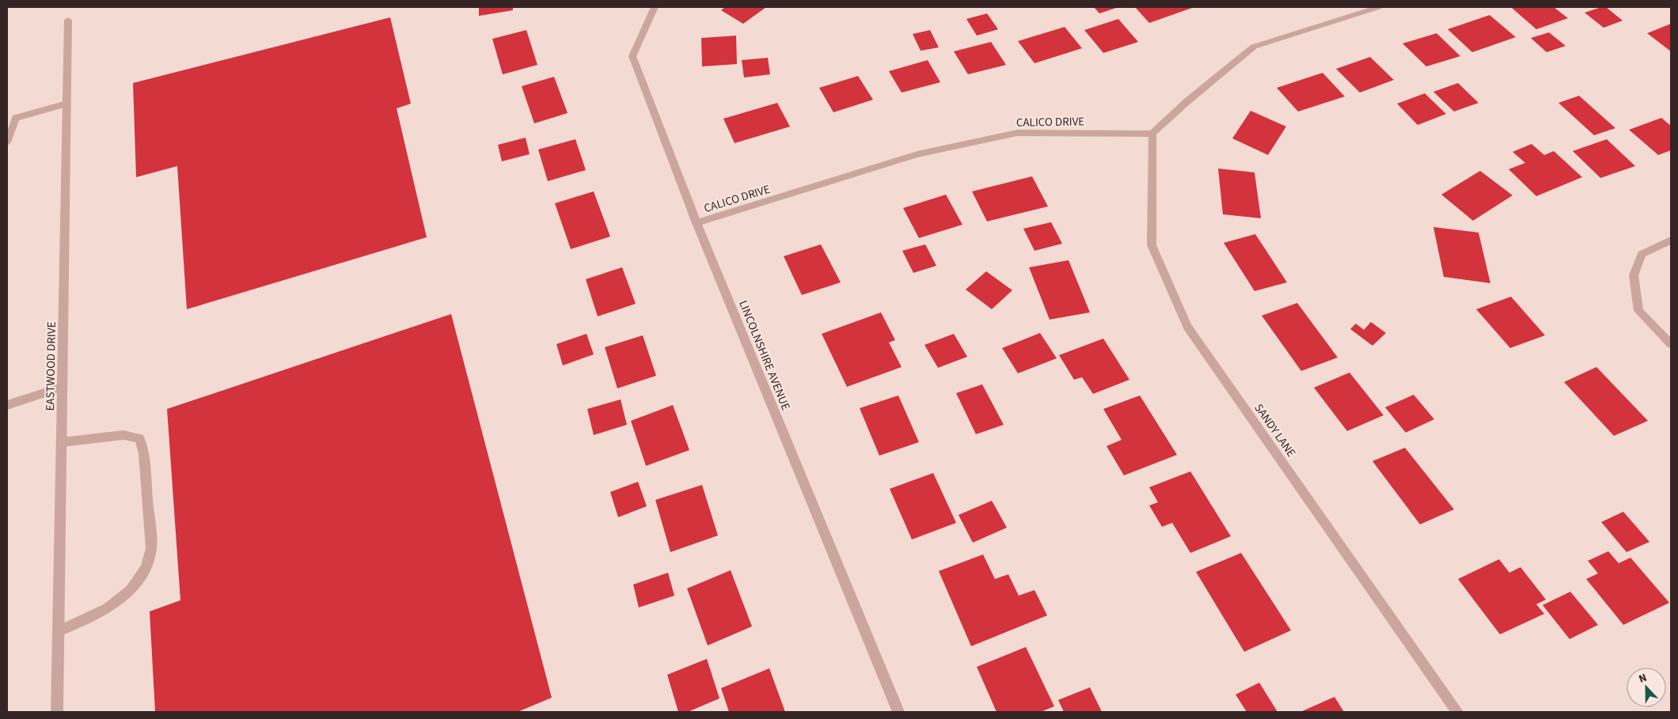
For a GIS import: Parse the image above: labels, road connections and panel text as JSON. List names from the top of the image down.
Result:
{
  "streets": {
    "street": [
      "CALICO DRIVE",
      "LINCOLNSHIRE AVENUE",
      "EASTWOOD DRIVE",
      "SANDY LANE"
    ]
  },
  "crossings": [
    ["CALICO DRIVE", "LINCOLNSHIRE AVENUE"],
    ["CALICO DRIVE", "SANDY LANE"]
  ],
  "north": "top"
}
